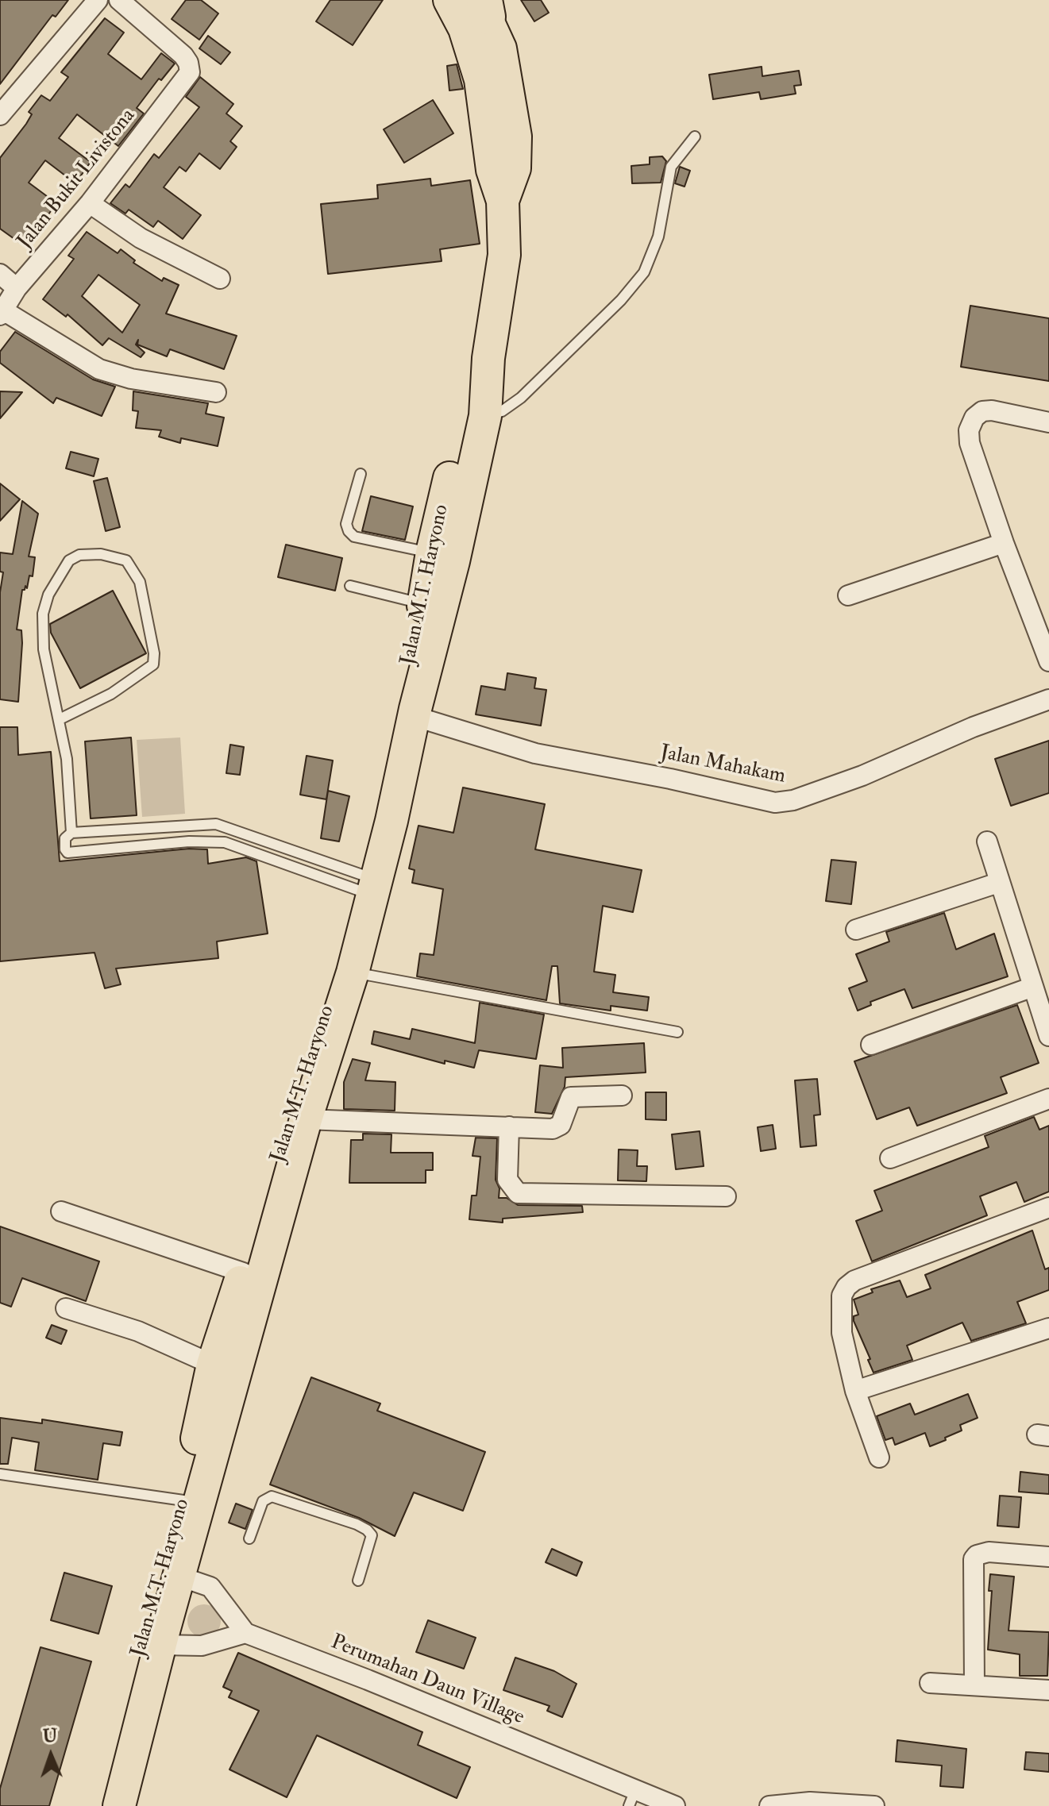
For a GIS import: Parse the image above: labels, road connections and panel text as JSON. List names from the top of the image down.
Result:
{
  "streets": {
    "main road": ["Jalan M.T. Haryono"],
    "street": ["Jalan Bukit Livistona", "Jalan Mahakam", "Perumahan Daun Village"]
  },
  "crossings": [
    ["Jalan M.T. Haryono", "Jalan Mahakam"]
  ],
  "north": "top"
}
